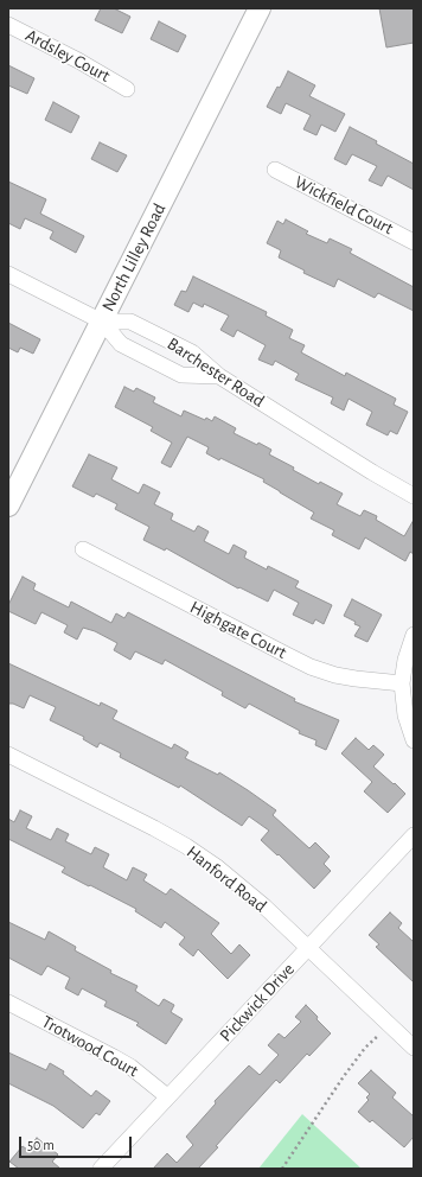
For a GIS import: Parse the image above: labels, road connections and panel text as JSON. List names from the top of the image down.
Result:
{
  "streets": {
    "street": [
      "Ardsley Court",
      "Wickfield Court",
      "North Lilley Road",
      "Barchester Road",
      "Highgate Court",
      "Hanford Road",
      "Pickwick Drive",
      "Trotwood Court"
    ]
  },
  "crossings": [
    ["North Lilley Road", "Barchester Road"],
    ["Hanford Road", "Pickwick Drive"],
    ["Pickwick Drive", "Trotwood Court"]
  ],
  "scale_bar": "50 m"
}
